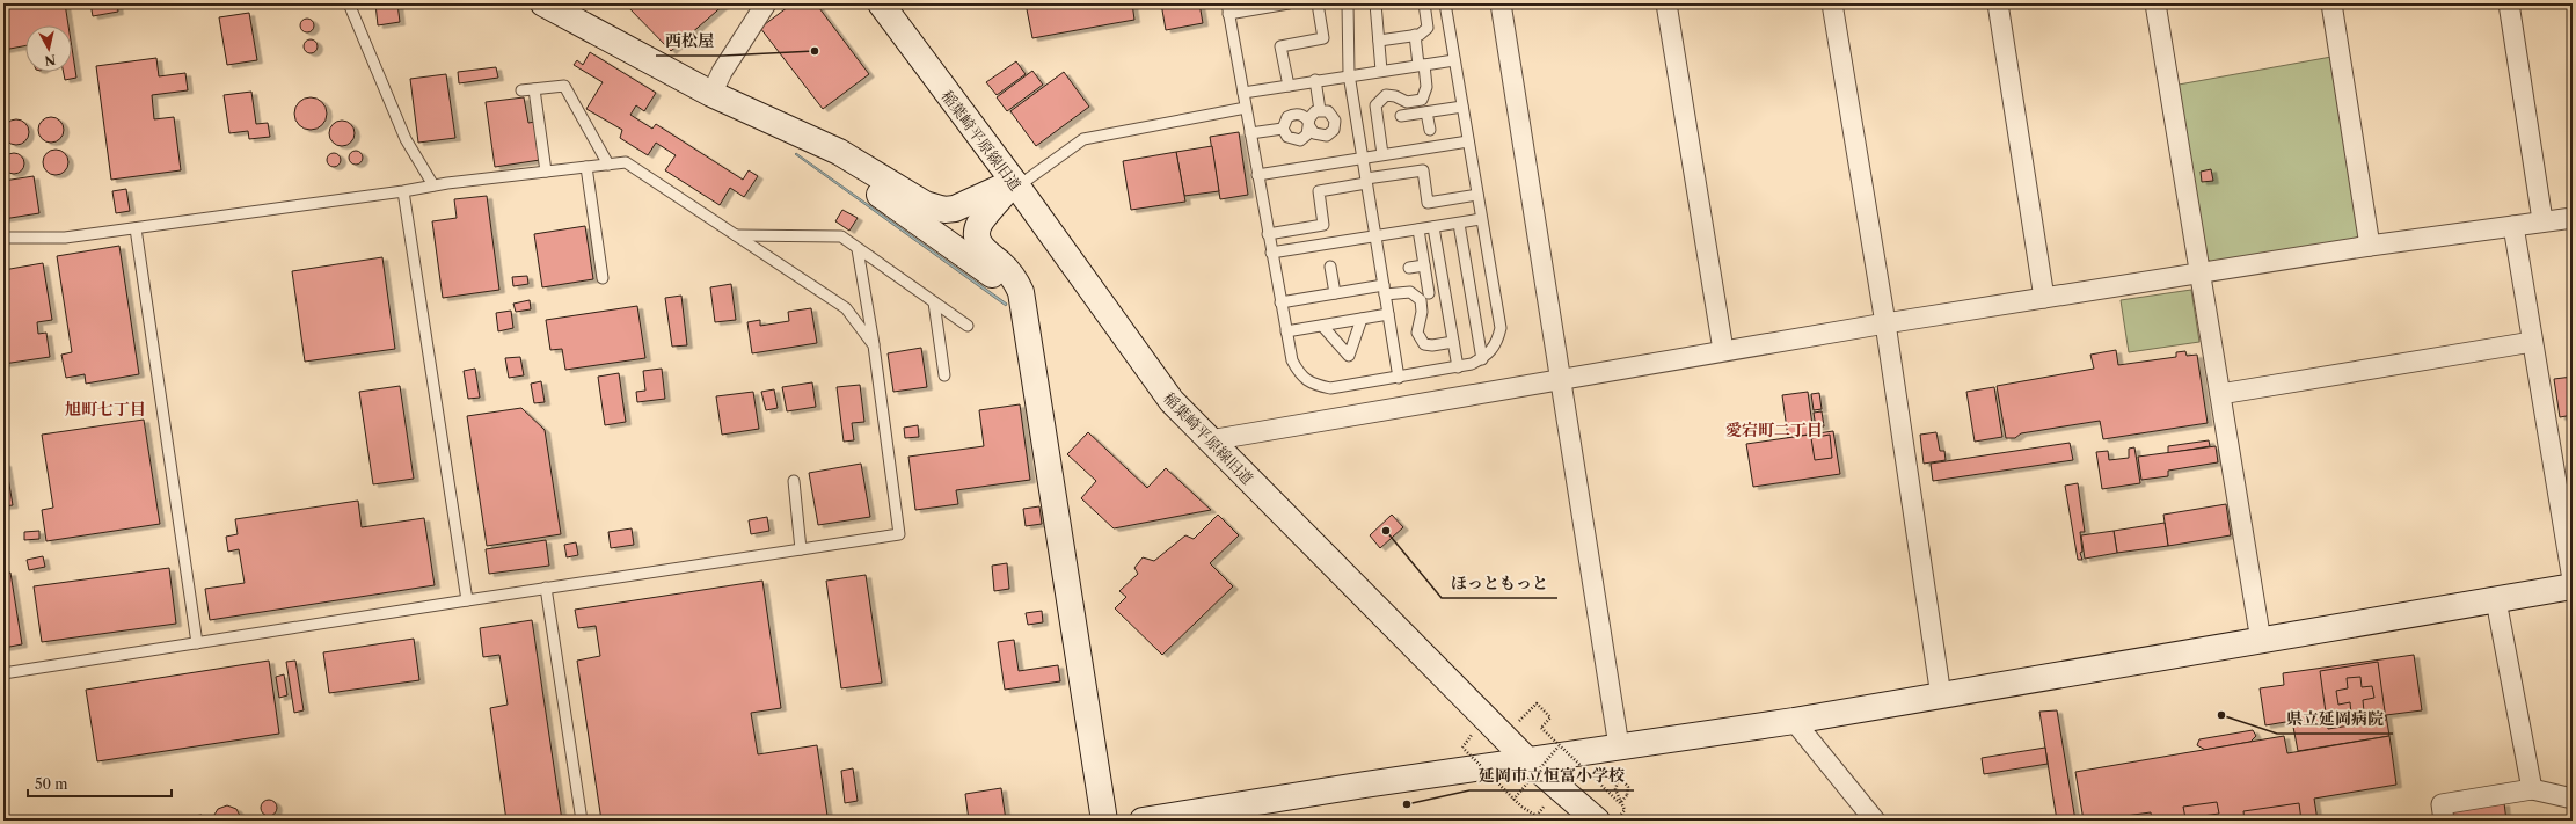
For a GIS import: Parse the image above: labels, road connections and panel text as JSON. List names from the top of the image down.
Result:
{
  "streets": {
    "street": ["稲葉崎平原線旧道"]
  },
  "districts": ["旭町七丁目", "愛宕町二丁目"],
  "places": [
    "西松屋",
    "ほっともっと",
    "県立延岡病院",
    "延岡市立恒富小学校"
  ],
  "scale_bar": "50 m",
  "north": "bottom"
}
